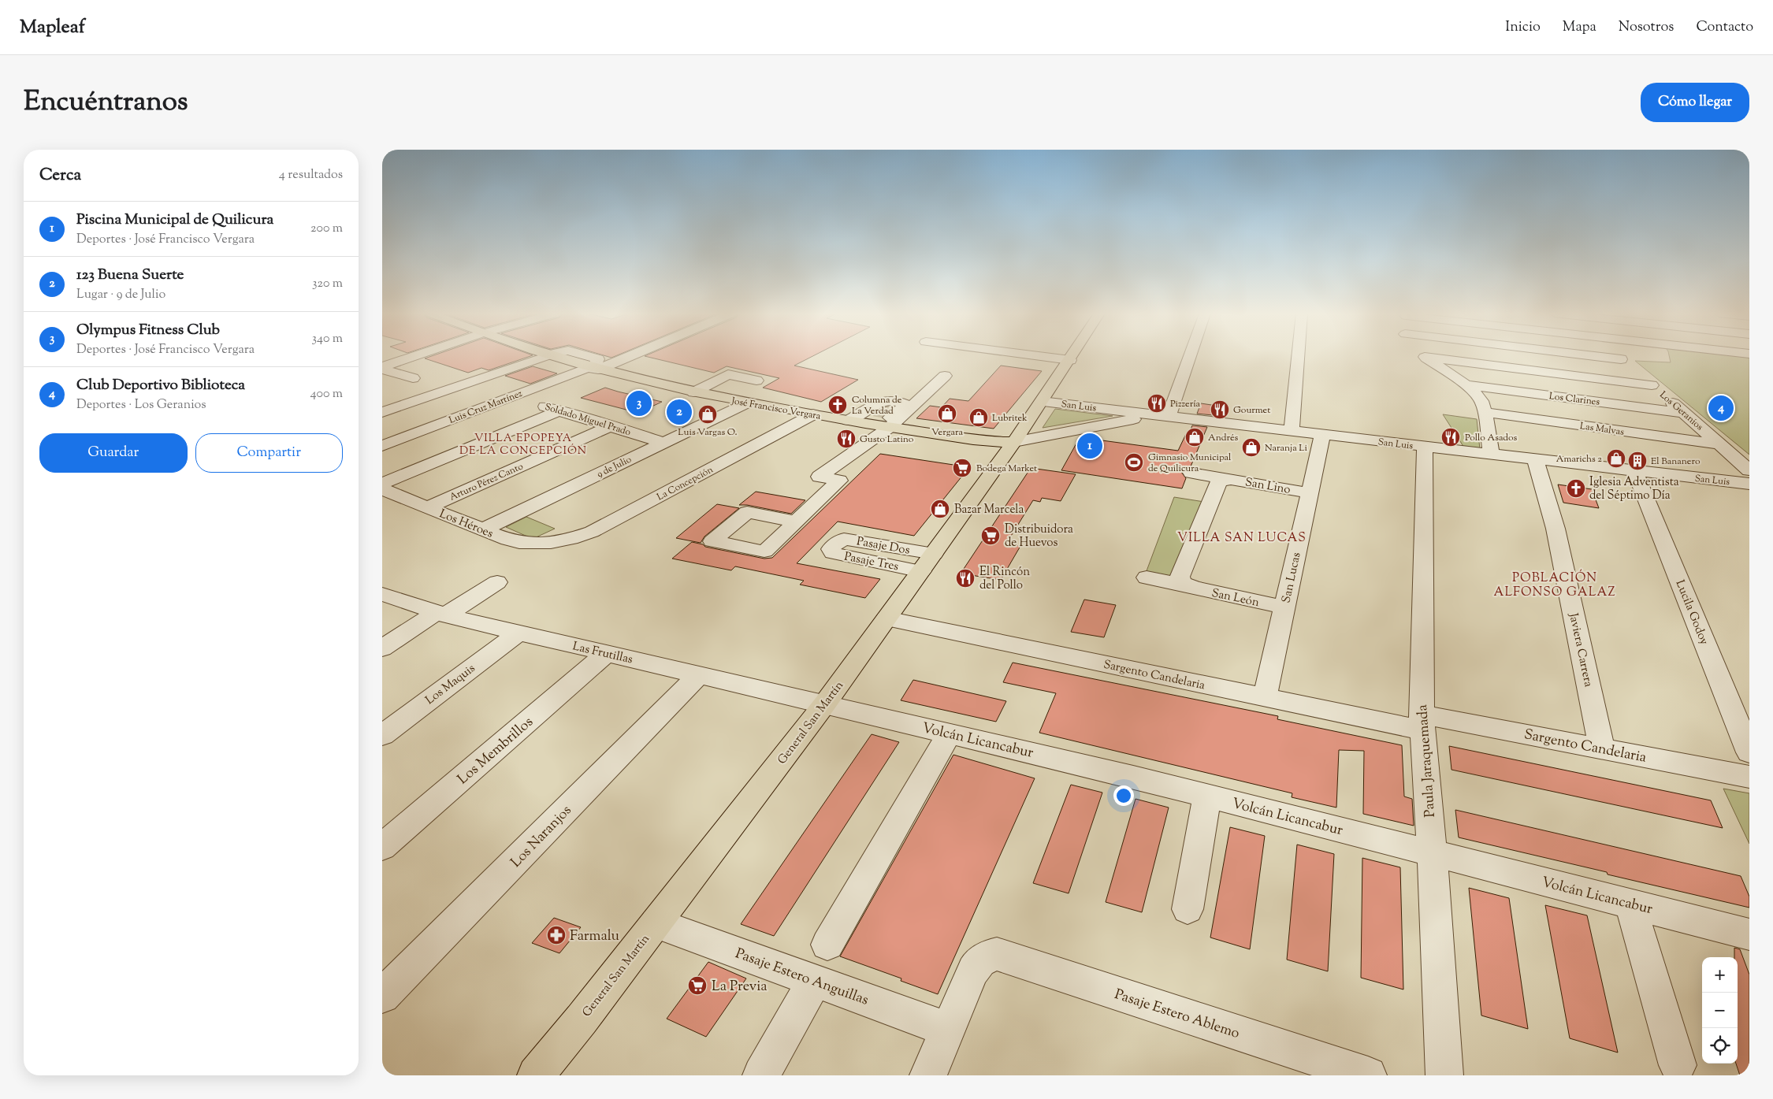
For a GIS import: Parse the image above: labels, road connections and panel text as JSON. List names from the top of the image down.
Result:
{
  "streets": {
    "main road": ["José Francisco Vergara", "General San Martín"],
    "street": [
      "Los Clarines",
      "San Luis",
      "Luis Cruz Martínez",
      "Los Geranios",
      "Soldado Miguel Prado",
      "Las Malvas",
      "9 de Julio",
      "Arturo Pérez Canto",
      "La Concepción",
      "San Lino",
      "Los Héroes",
      "Pasaje Dos",
      "Pasaje Tres",
      "San Lucas",
      "San León",
      "Lucila Godoy",
      "Javiera Carrera",
      "Las Frutillas",
      "Sargento Candelaria",
      "Los Maquis",
      "Volcán Licancabur",
      "Los Membrillos",
      "Paula Jaraquemada",
      "Los Naranjos",
      "Pasaje Estero Anguillas",
      "Pasaje Estero Ablemo"
    ]
  },
  "crossings": [
    ["Los Clarines", "Los Geranios"],
    ["San Luis", "José Francisco Vergara"],
    ["San Luis", "San Lucas"],
    ["San Luis", "Lucila Godoy"],
    ["San Luis", "Javiera Carrera"],
    ["San Luis", "General San Martín"],
    ["San Luis", "Paula Jaraquemada"],
    ["Luis Cruz Martínez", "José Francisco Vergara"],
    ["Luis Cruz Martínez", "Soldado Miguel Prado"],
    ["José Francisco Vergara", "9 de Julio"],
    ["José Francisco Vergara", "La Concepción"],
    ["José Francisco Vergara", "General San Martín"],
    ["Los Geranios", "Las Malvas"],
    ["Soldado Miguel Prado", "9 de Julio"],
    ["Soldado Miguel Prado", "Arturo Pérez Canto"],
    ["9 de Julio", "Los Héroes"],
    ["Arturo Pérez Canto", "Los Héroes"],
    ["La Concepción", "Los Héroes"],
    ["San Lino", "San Lucas"],
    ["Pasaje Dos", "Pasaje Tres"],
    ["Pasaje Dos", "General San Martín"],
    ["Pasaje Tres", "General San Martín"],
    ["San Lucas", "San León"],
    ["San Lucas", "Sargento Candelaria"],
    ["Javiera Carrera", "Sargento Candelaria"],
    ["Las Frutillas", "Los Maquis"],
    ["Las Frutillas", "General San Martín"],
    ["Las Frutillas", "Volcán Licancabur"],
    ["Las Frutillas", "Los Membrillos"],
    ["Las Frutillas", "Los Naranjos"],
    ["Sargento Candelaria", "General San Martín"],
    ["Sargento Candelaria", "Paula Jaraquemada"],
    ["General San Martín", "Volcán Licancabur"],
    ["General San Martín", "Pasaje Estero Anguillas"],
    ["Volcán Licancabur", "Paula Jaraquemada"],
    ["Pasaje Estero Anguillas", "Pasaje Estero Ablemo"]
  ],
  "districts": ["VILLA EPOPEYA DE LA CONCEPCIÓN", "VILLA SAN LUCAS", "POBLACIÓN ALFONSO GALAZ"],
  "places": {
    "restaurant": [
      "Pizzería",
      "Gourmet",
      "Pollo Asados",
      "Gusto Latino",
      "El Rincón del Pollo"
    ],
    "church": ["Columna de La Verdad", "Iglesia Adventista del Séptimo Día"],
    "shop": [
      "Vergara",
      "Luis Vargas O.",
      "Lubritek",
      "Andrés",
      "Naranja Li",
      "Amarichs 2",
      "Bazar Marcela"
    ],
    "building": ["El Bananero"],
    "sports": ["Gimnasio Municipal de Quilicura"],
    "supermarket": ["Bodega Market", "Distribuidora de Huevos", "La Previa"],
    "pharmacy": ["Farmalu"]
  },
  "page": {
    "header": "Mapleaf",
    "nav": [
      "Inicio",
      "Mapa",
      "Nosotros",
      "Contacto"
    ],
    "title": "Encuéntranos",
    "buttons": [
      "Cómo llegar",
      ["Guardar", "Compartir"]
    ],
    "heading": ["Cerca", "4 resultados"],
    "list": [
      {
        "mark": "1",
        "name": "Piscina Municipal de Quilicura",
        "note": "Deportes · José Francisco Vergara",
        "value": "200 m"
      },
      {
        "mark": "2",
        "name": "123 Buena Suerte",
        "note": "Lugar · 9 de Julio",
        "value": "320 m"
      },
      {
        "mark": "3",
        "name": "Olympus Fitness Club",
        "note": "Deportes · José Francisco Vergara",
        "value": "340 m"
      },
      {
        "mark": "4",
        "name": "Club Deportivo Biblioteca",
        "note": "Deportes · Los Geranios",
        "value": "400 m"
      }
    ],
    "pins": [
      "3",
      "4",
      "2",
      "1"
    ],
    "map_buttons": ["+", "−"]
  }
}
